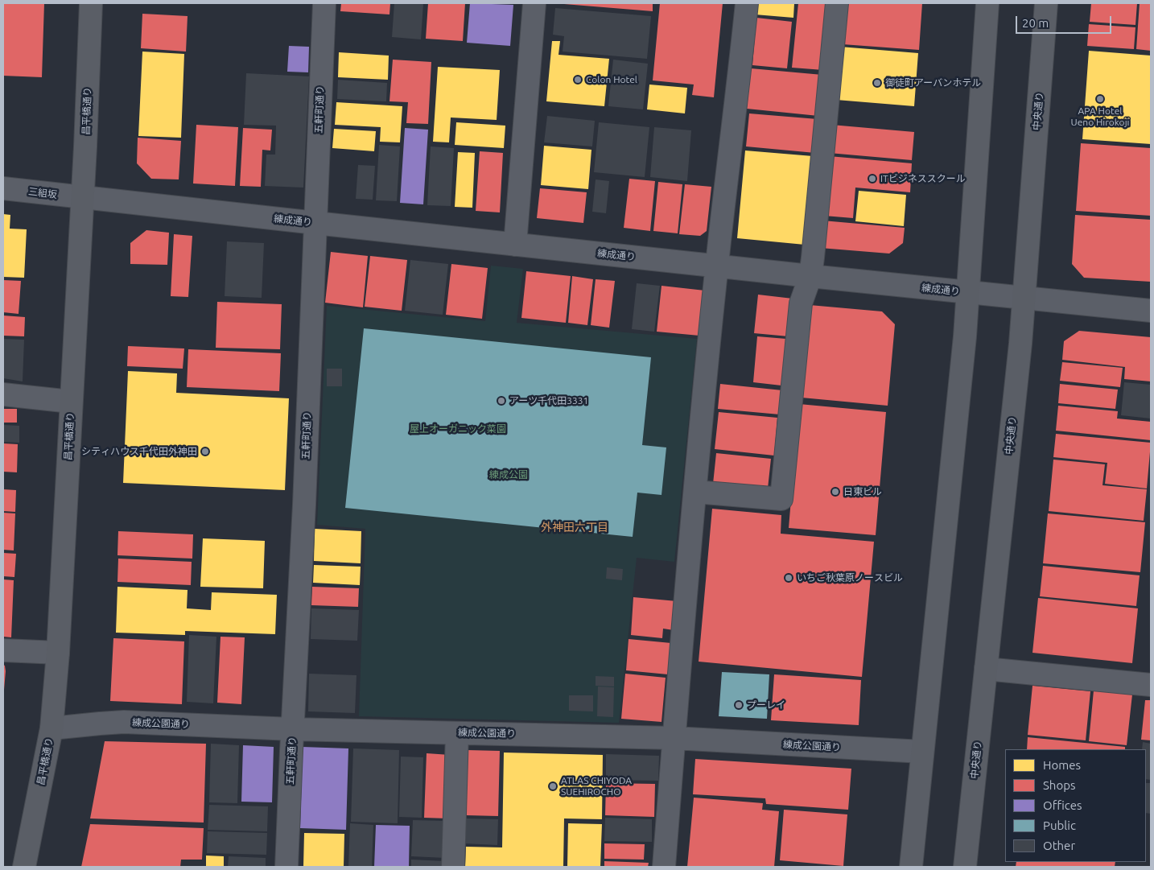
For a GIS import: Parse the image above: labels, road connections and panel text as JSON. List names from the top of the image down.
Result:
{
  "streets": {
    "main road": ["昌平橋通り", "中央通り"],
    "street": [
      "五軒町通り",
      "三組坂",
      "練成通り",
      "練成公園通り"
    ]
  },
  "crossings": [
    ["五軒町通り", "練成通り"],
    ["五軒町通り", "練成公園通り"],
    ["昌平橋通り", "三組坂"],
    ["昌平橋通り", "練成通り"],
    ["昌平橋通り", "練成公園通り"],
    ["中央通り", "練成通り"],
    ["三組坂", "練成通り"]
  ],
  "districts": ["外神田六丁目"],
  "parks": ["屋上オーガニック菜園", "練成公園"],
  "places": [
    "Colon Hotel",
    "御徒町アーバンホテル",
    "APA Hotel Ueno Hirokoji",
    "ITビジネススクール",
    "アーツ千代田3331",
    "シティハウス千代田外神田",
    "日東ビル",
    "いちご秋葉原ノースビル",
    "プーレイ",
    "ATLAS CHIYODA SUEHIROCHO"
  ],
  "legend": [
    "Homes",
    "Shops",
    "Offices",
    "Public",
    "Other"
  ],
  "scale_bar": "20 m"
}
